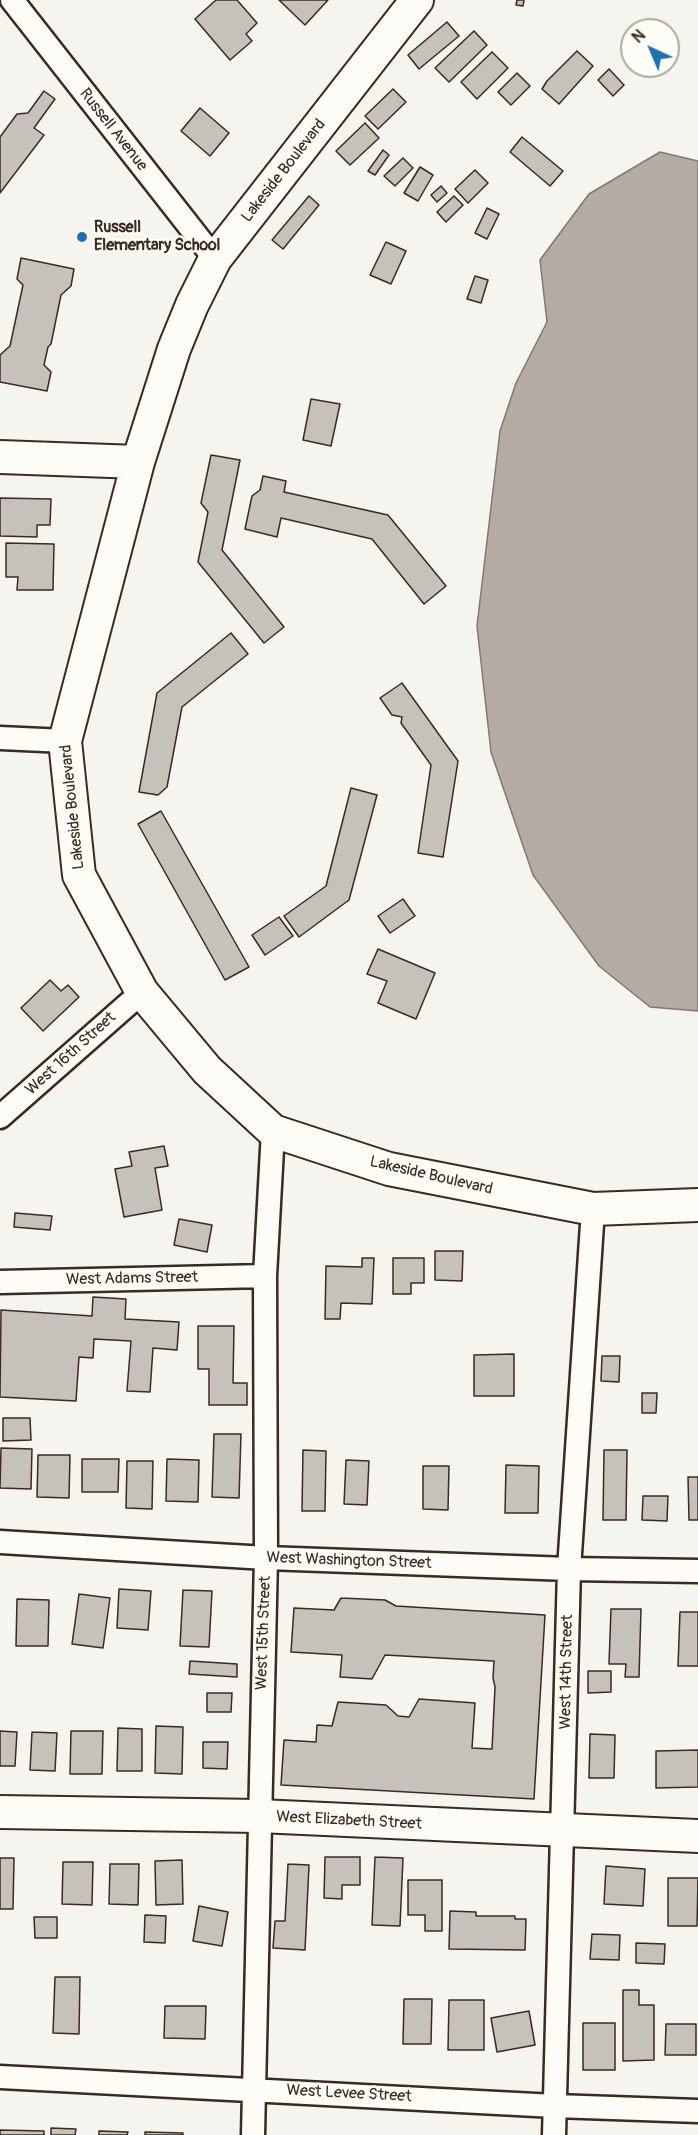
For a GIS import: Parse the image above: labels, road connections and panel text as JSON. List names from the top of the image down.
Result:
{
  "streets": {
    "street": [
      "Russell Avenue",
      "Lakeside Boulevard",
      "West 16th Street",
      "West Adams Street",
      "West Washington Street",
      "West 15th Street",
      "West 14th Street",
      "West Elizabeth Street",
      "West Levee Street"
    ]
  },
  "crossings": [
    ["Russell Avenue", "Lakeside Boulevard"],
    ["Lakeside Boulevard", "West 16th Street"],
    ["Lakeside Boulevard", "West 15th Street"],
    ["Lakeside Boulevard", "West 14th Street"],
    ["West Adams Street", "West 15th Street"],
    ["West Washington Street", "West 15th Street"],
    ["West Washington Street", "West 14th Street"],
    ["West 15th Street", "West Elizabeth Street"],
    ["West 15th Street", "West Levee Street"],
    ["West 14th Street", "West Elizabeth Street"],
    ["West 14th Street", "West Levee Street"]
  ],
  "places": ["Russell Elementary School"],
  "north": "top left"
}
